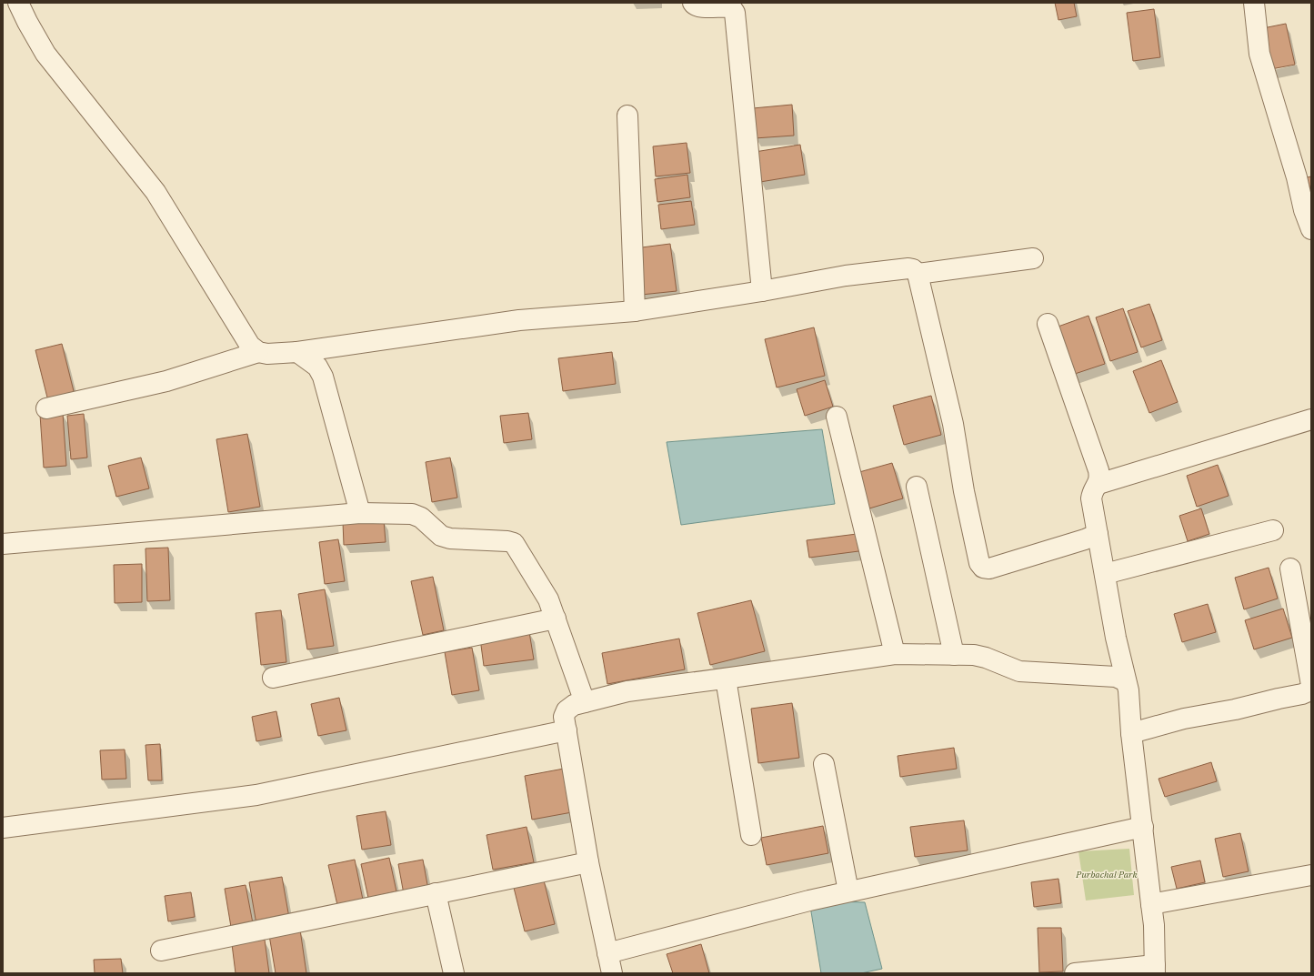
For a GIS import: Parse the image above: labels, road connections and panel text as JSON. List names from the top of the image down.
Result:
{
  "parks": ["Purbachal Park"]
}
